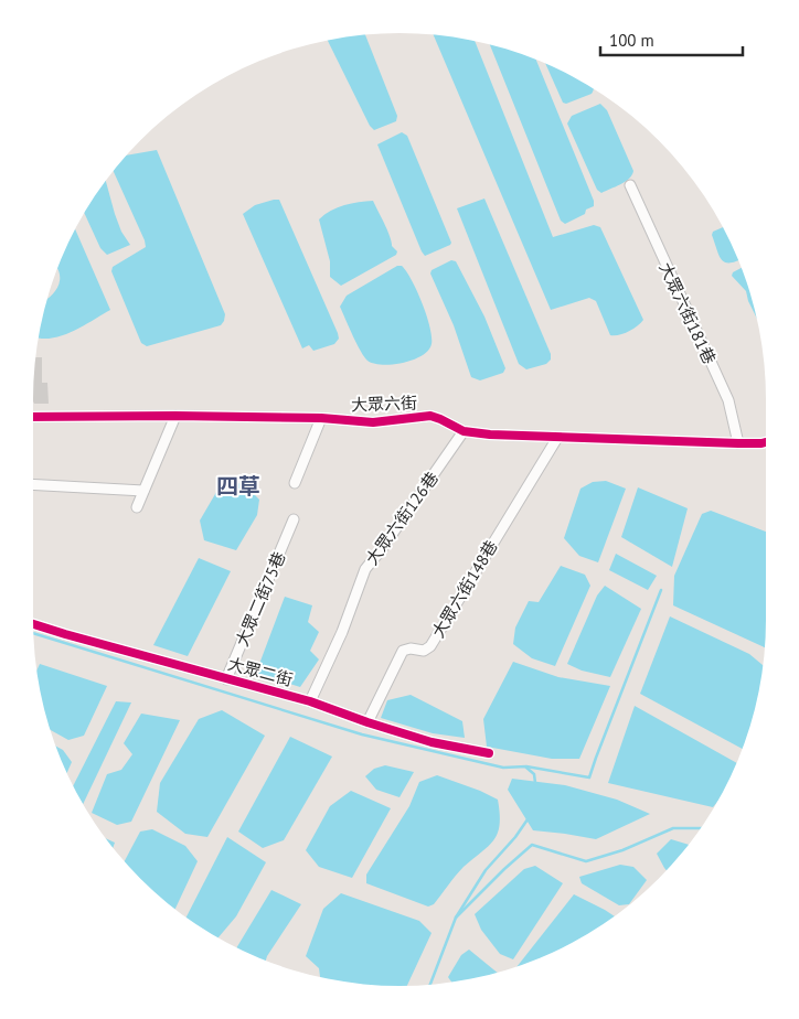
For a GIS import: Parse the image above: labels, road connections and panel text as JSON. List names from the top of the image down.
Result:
{
  "streets": {
    "street": [
      "大眾六街181巷",
      "大眾六街",
      "大眾六街126巷",
      "大眾六街148巷",
      "大眾二街75巷",
      "大眾二街"
    ]
  },
  "crossings": [
    ["大眾六街181巷", "大眾六街"],
    ["大眾六街", "大眾六街126巷"],
    ["大眾六街", "大眾六街148巷"],
    ["大眾六街126巷", "大眾二街"],
    ["大眾六街148巷", "大眾二街"],
    ["大眾二街75巷", "大眾二街"]
  ],
  "districts": ["四草"],
  "scale_bar": "100 m"
}
